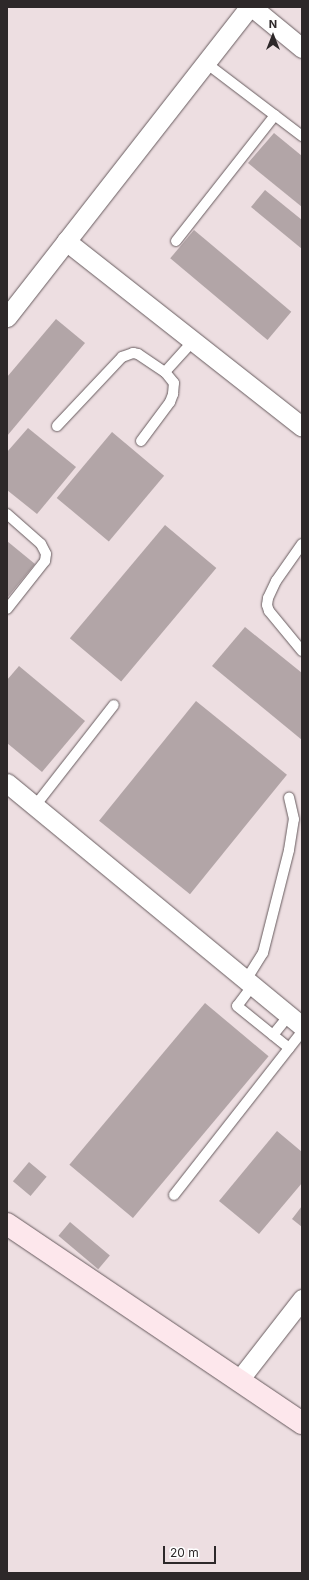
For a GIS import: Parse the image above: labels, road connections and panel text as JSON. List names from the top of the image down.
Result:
{
  "scale_bar": "20 m",
  "north": "top"
}
